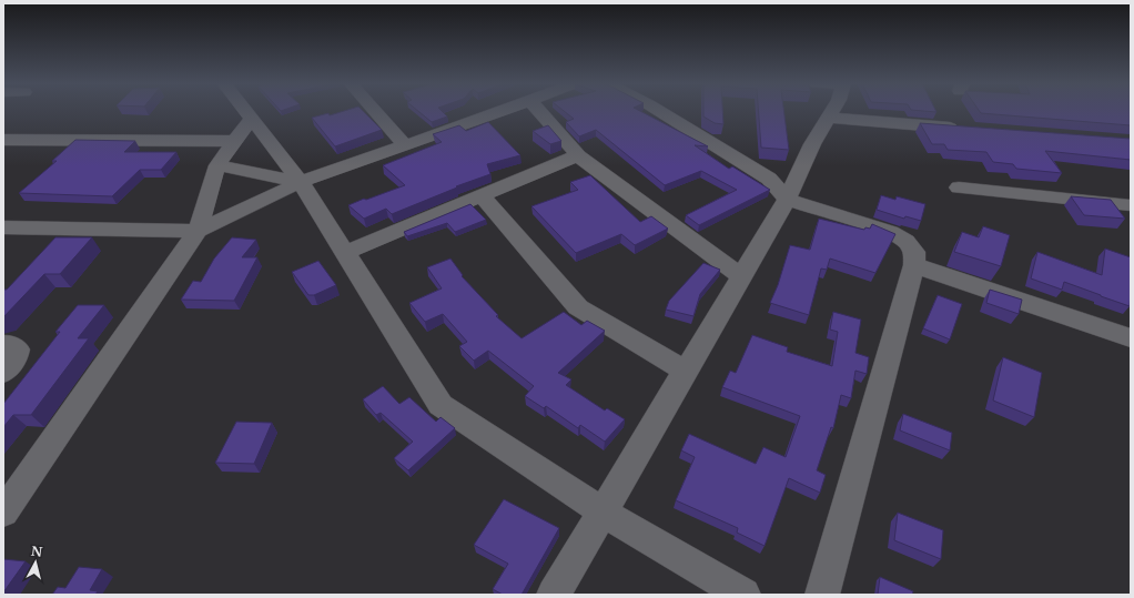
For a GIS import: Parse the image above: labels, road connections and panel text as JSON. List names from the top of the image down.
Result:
{
  "north": "top"
}
